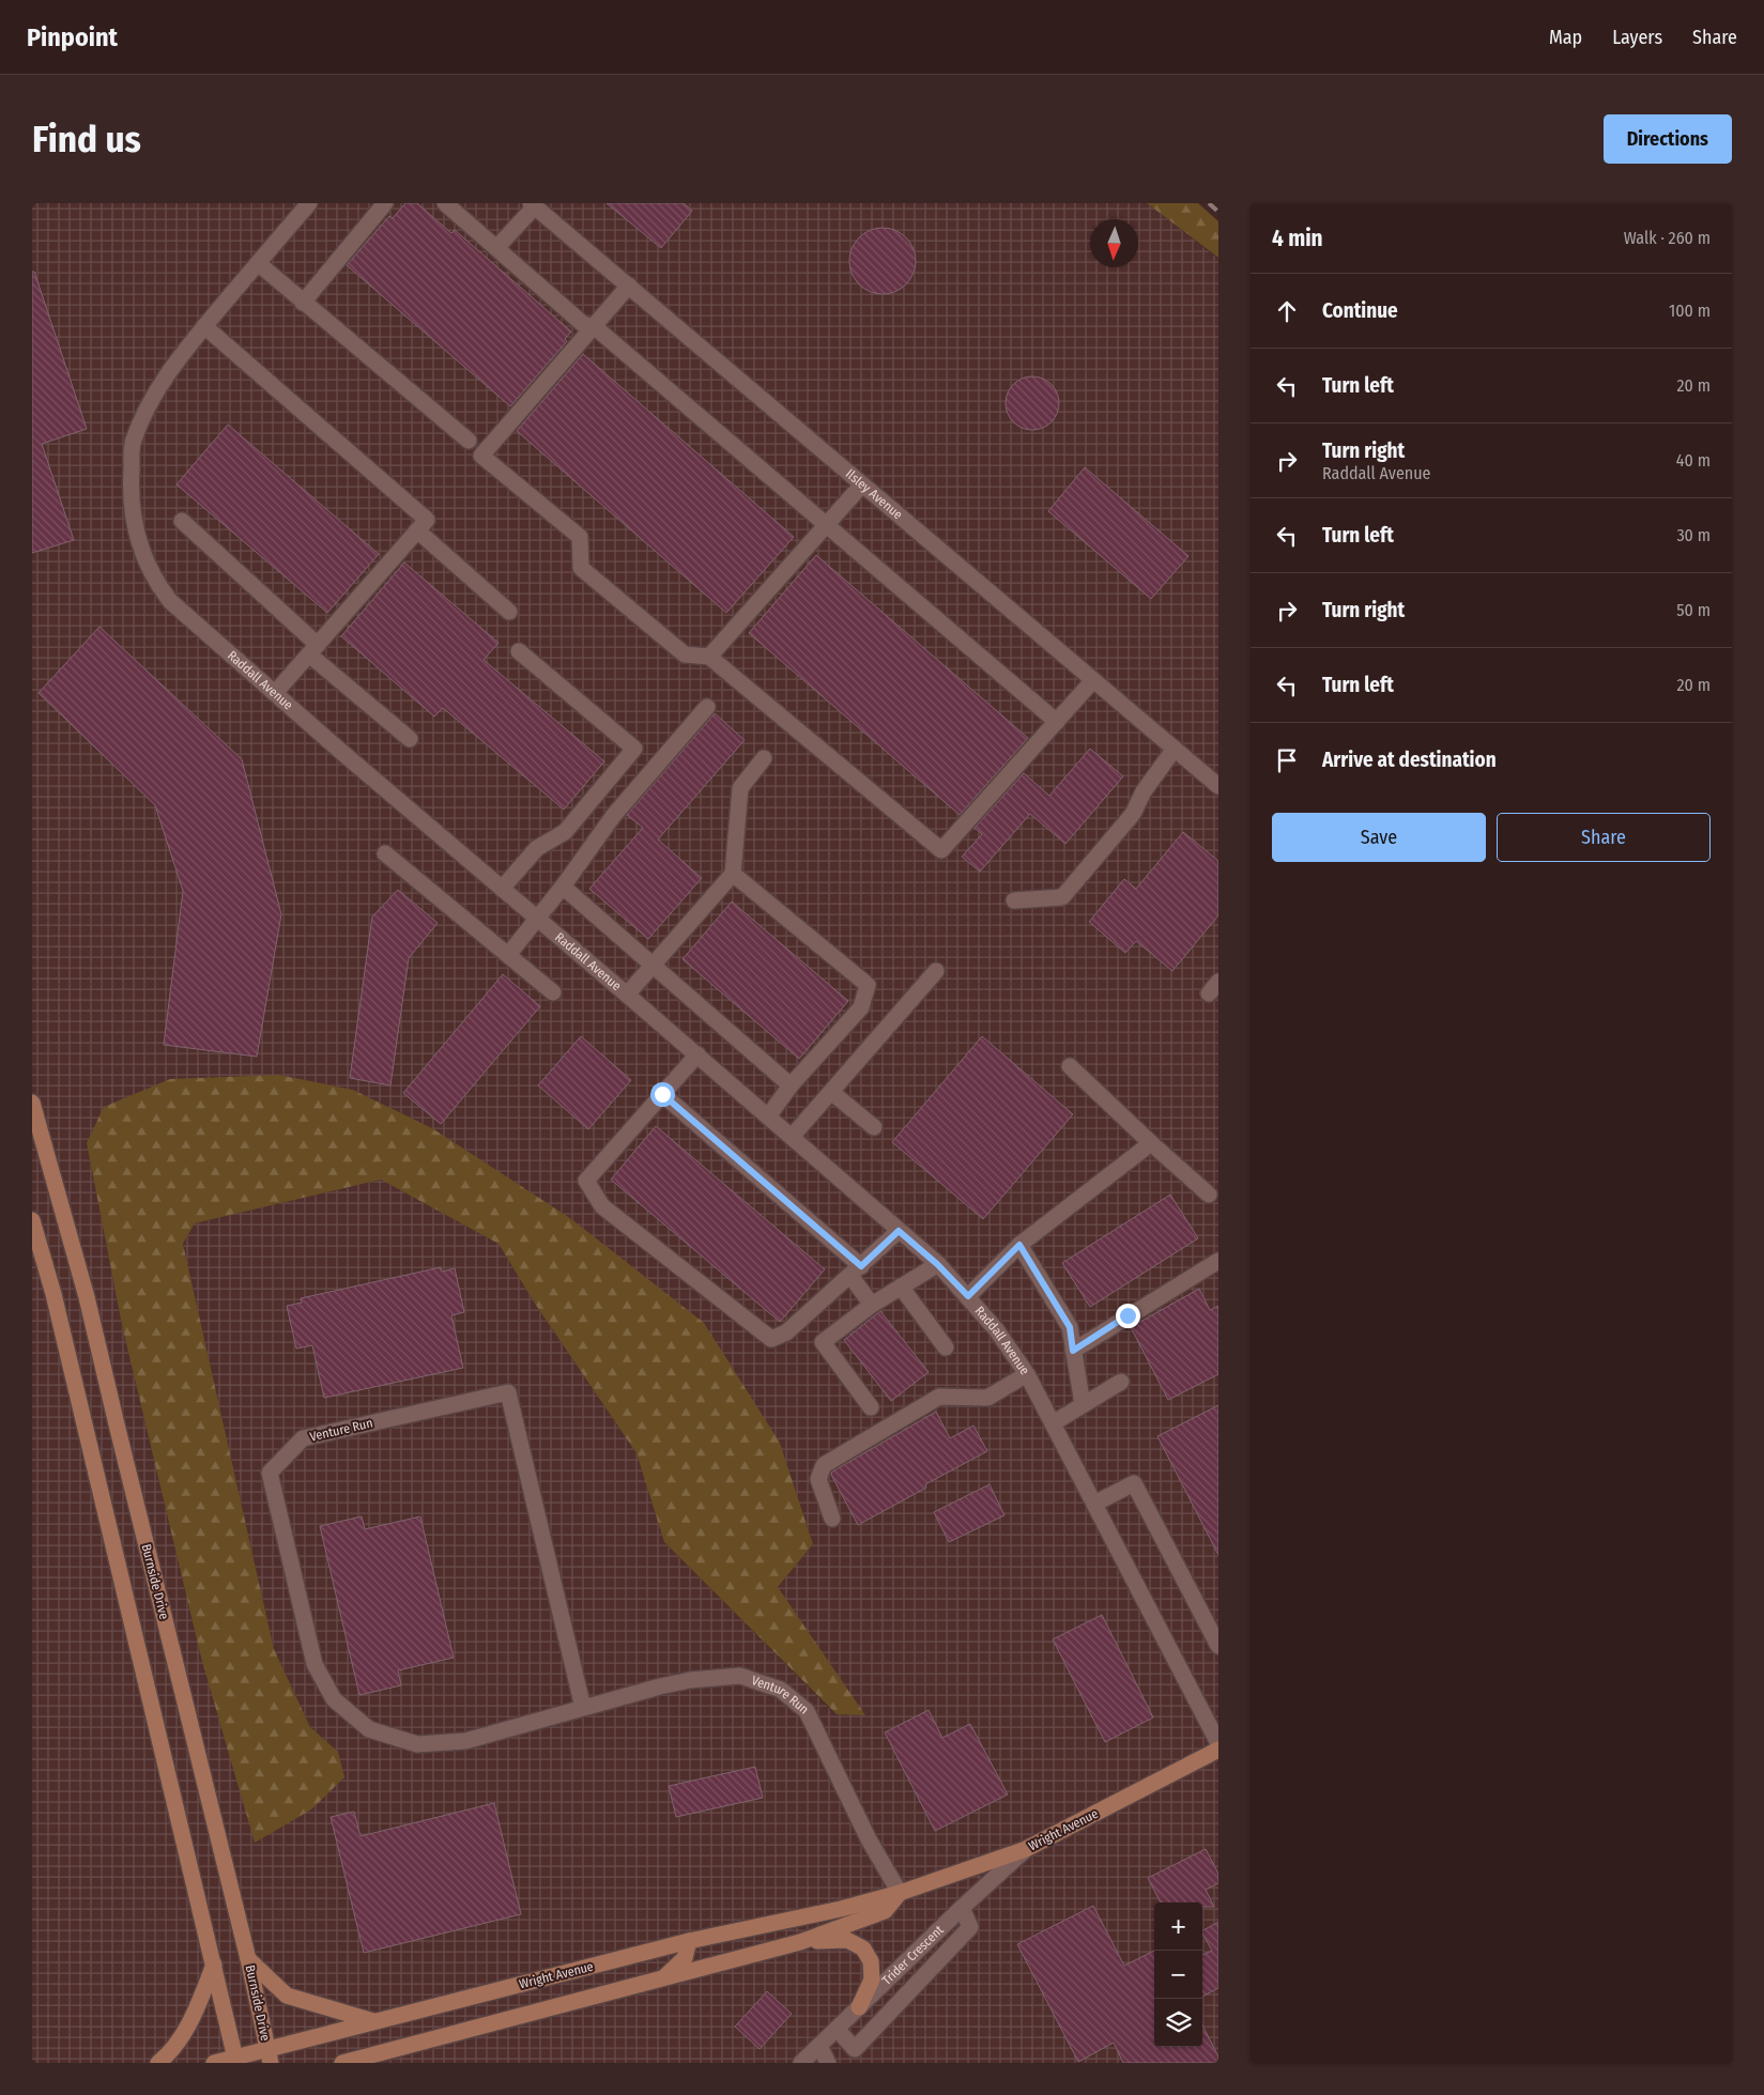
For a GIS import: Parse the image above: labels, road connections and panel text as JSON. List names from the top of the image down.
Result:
{
  "streets": {
    "main road": ["Burnside Drive", "Wright Avenue"],
    "street": [
      "Ilsley Avenue",
      "Raddall Avenue",
      "Venture Run",
      "Trider Crescent"
    ]
  },
  "crossings": [
    ["Venture Run", "Wright Avenue"],
    ["Burnside Drive", "Wright Avenue"],
    ["Wright Avenue", "Trider Crescent"]
  ],
  "north": "bottom",
  "page": {
    "header": "Pinpoint",
    "nav": ["Map", "Layers", "Share"],
    "buttons": [
      "Directions",
      ["Save", "Share"]
    ],
    "title": "Find us",
    "heading": ["4 min", "Walk · 260 m"],
    "list": [
      ["Continue", "100 m"],
      ["Turn left", "20 m"],
      ["Turn right", "Raddall Avenue", "40 m"],
      ["Turn left", "30 m"],
      ["Turn right", "50 m"],
      ["Turn left", "20 m"],
      "Arrive at destination"
    ],
    "map_buttons": ["+", "−"]
  }
}
